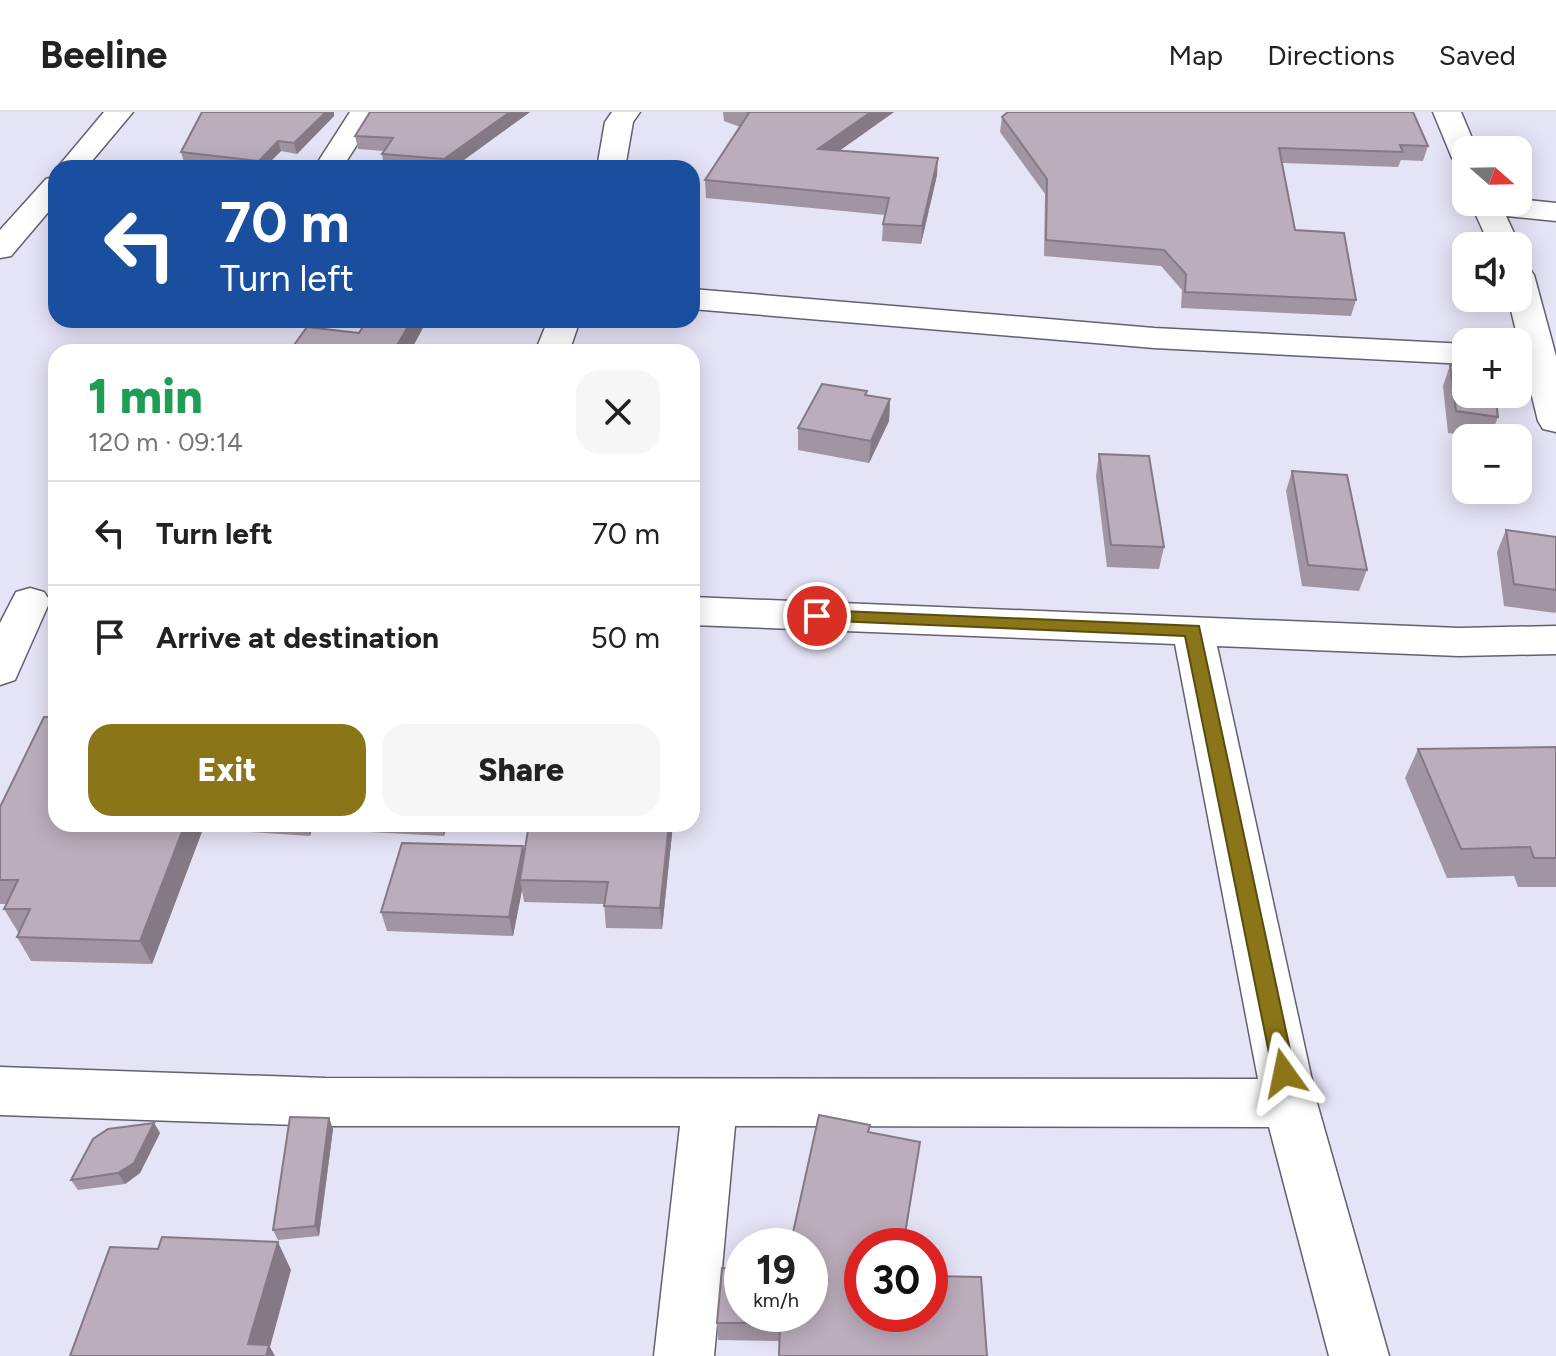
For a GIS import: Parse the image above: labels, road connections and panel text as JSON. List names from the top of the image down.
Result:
{
  "north": "right",
  "page": {
    "header": "Beeline",
    "nav": ["Map", "Directions", "Saved"],
    "map_buttons": ["+", "−"],
    "turn": ["70 m", "Turn left"],
    "heading": ["1 min", "120 m · 09:14"],
    "list": [
      {
        "name": "Turn left",
        "value": "70 m"
      },
      {
        "name": "Arrive at destination",
        "value": "50 m"
      }
    ],
    "buttons": ["Exit", "Share"],
    "speed": "19 km/h",
    "limit": "30"
  }
}
